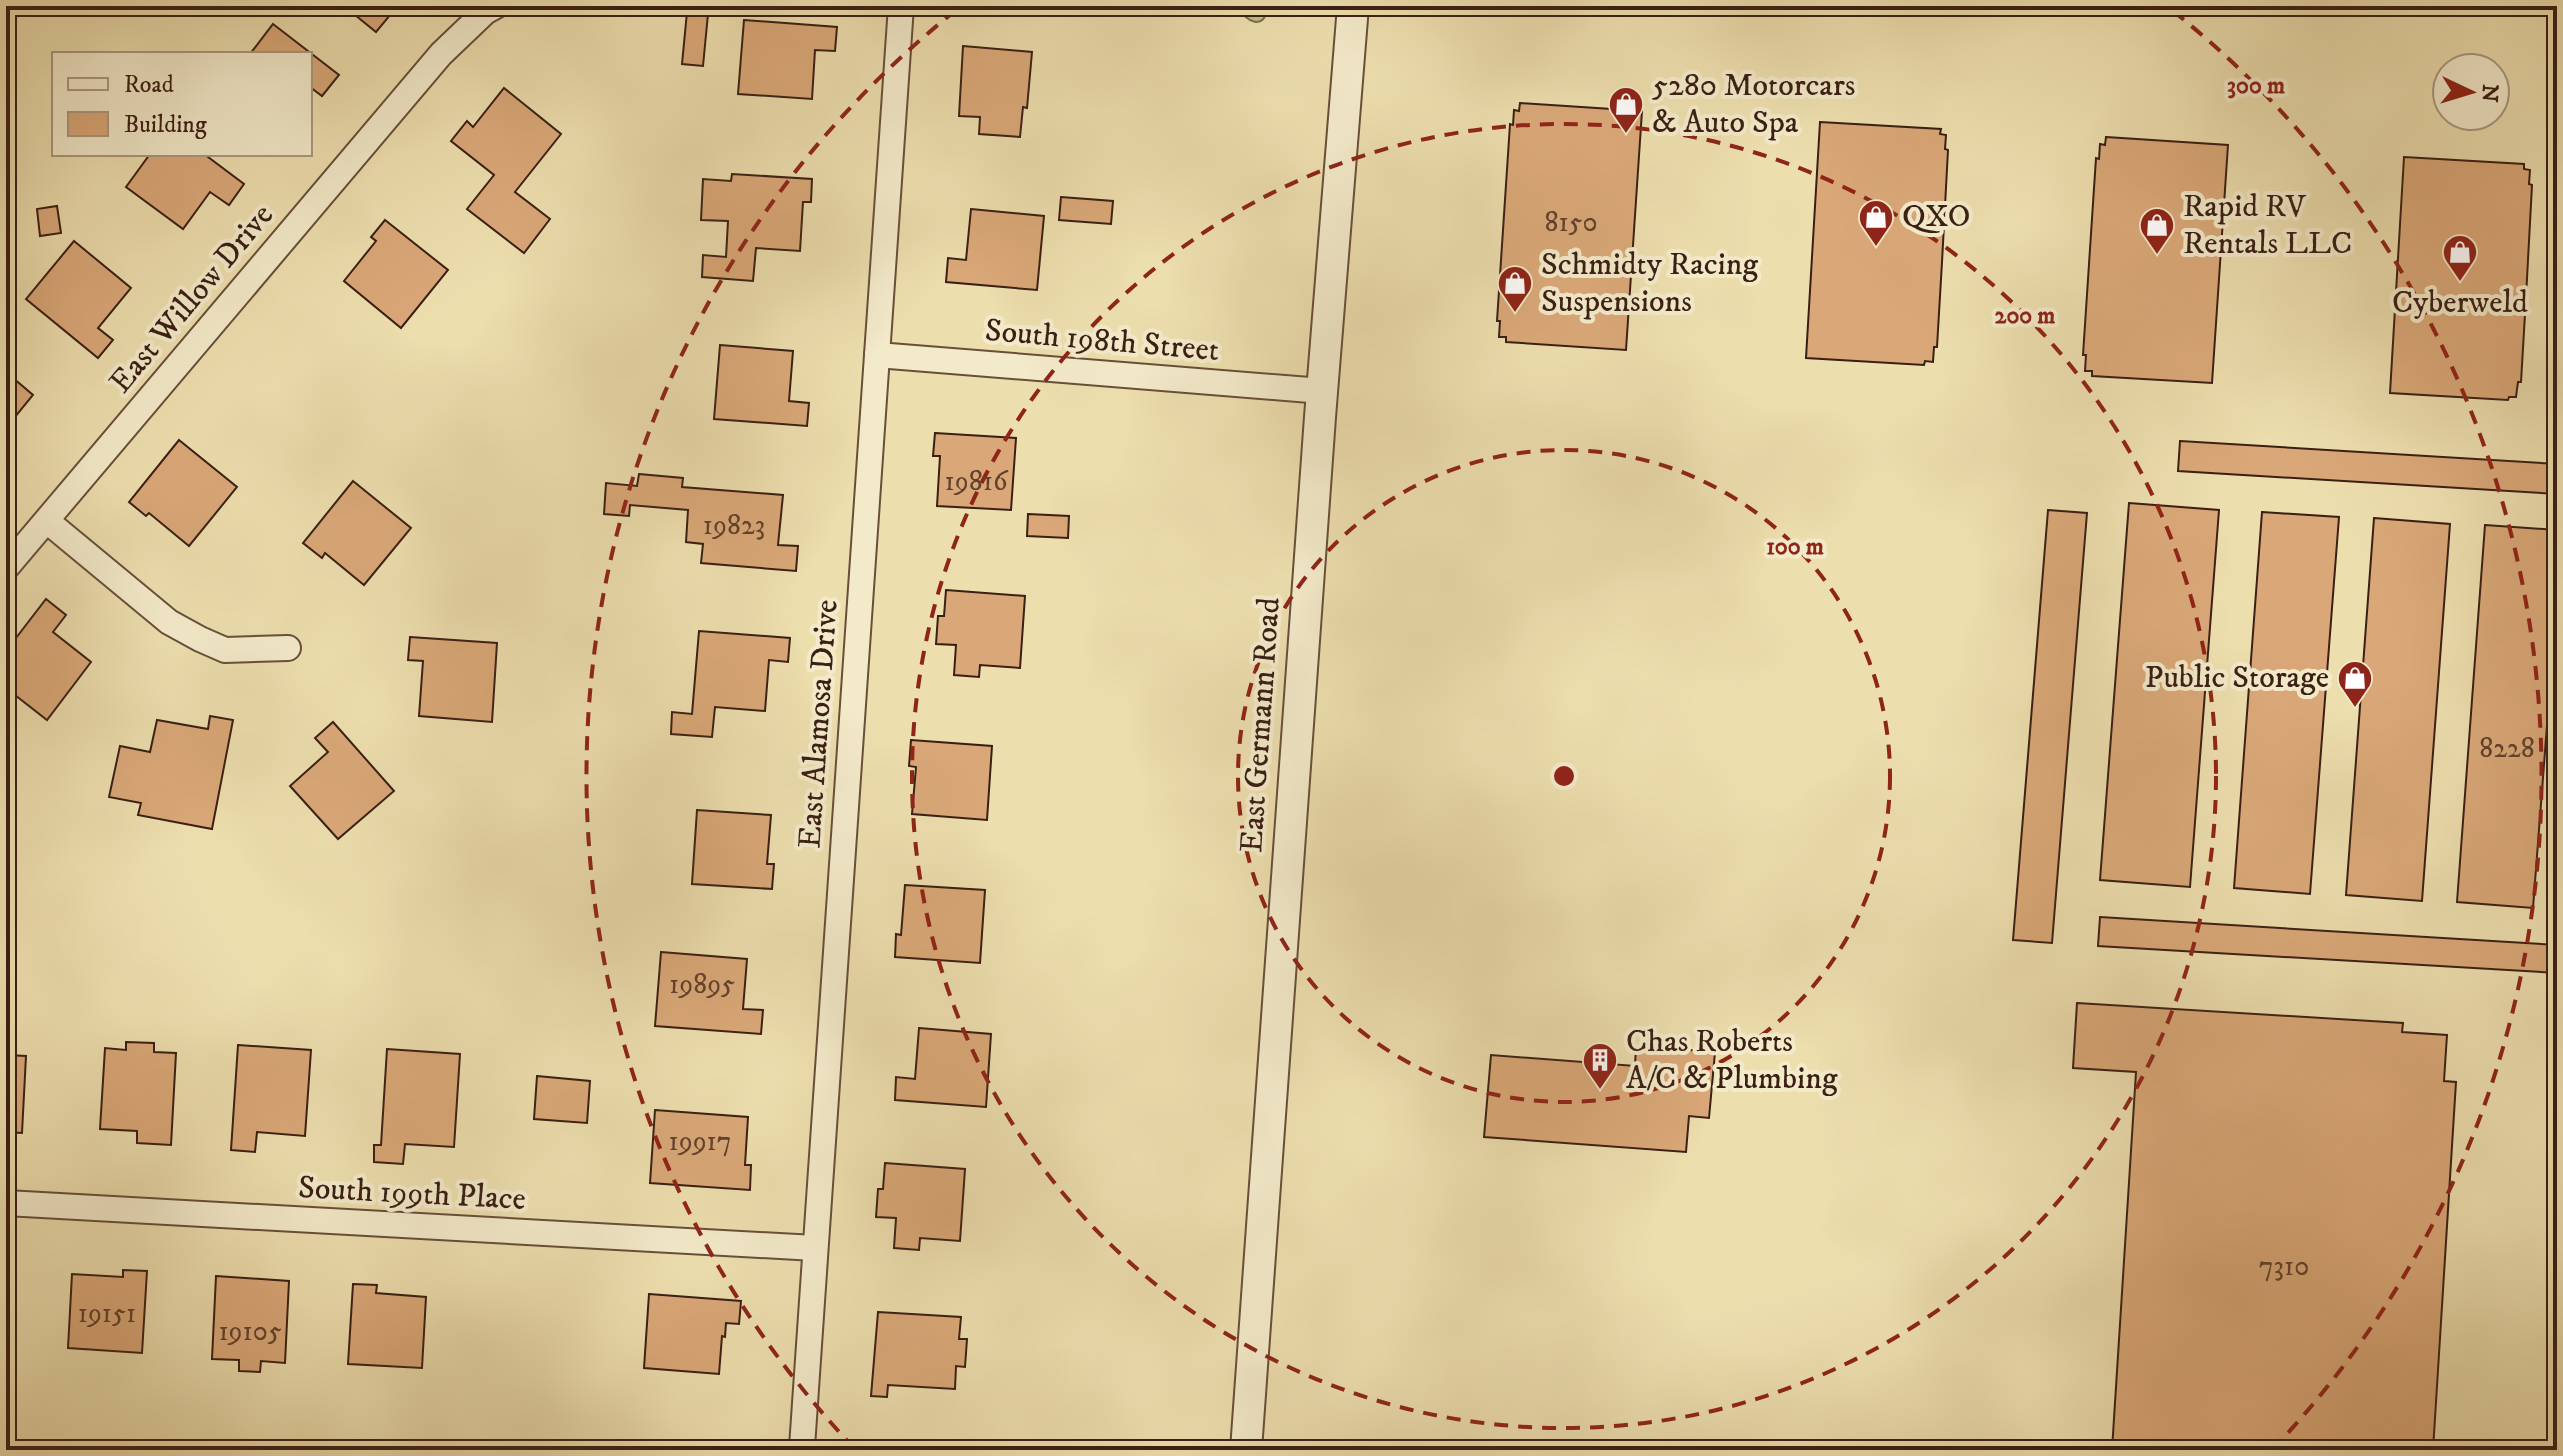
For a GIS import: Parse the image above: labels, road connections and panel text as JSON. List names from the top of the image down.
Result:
{
  "streets": {
    "street": [
      "East Willow Drive",
      "South 198th Street",
      "East Alamosa Drive",
      "East Germann Road",
      "South 199th Place"
    ]
  },
  "crossings": [
    ["South 198th Street", "East Alamosa Drive"],
    ["South 198th Street", "East Germann Road"],
    ["East Alamosa Drive", "South 199th Place"]
  ],
  "places": {
    "shop": [
      "5280 Motorcars & Auto Spa",
      "QXO",
      "Rapid RV Rentals LLC",
      "Cyberweld",
      "Schmidty Racing Suspensions",
      "Public Storage"
    ],
    "building": ["Chas Roberts A/C & Plumbing"]
  },
  "house_numbers": [
    "8150",
    "19816",
    "19823",
    "8228",
    "19895",
    "19917",
    "7310",
    "19151",
    "19105"
  ],
  "legend": ["Road", "Building"],
  "north": "right",
  "rings": ["300 m", "200 m", "100 m"]
}
